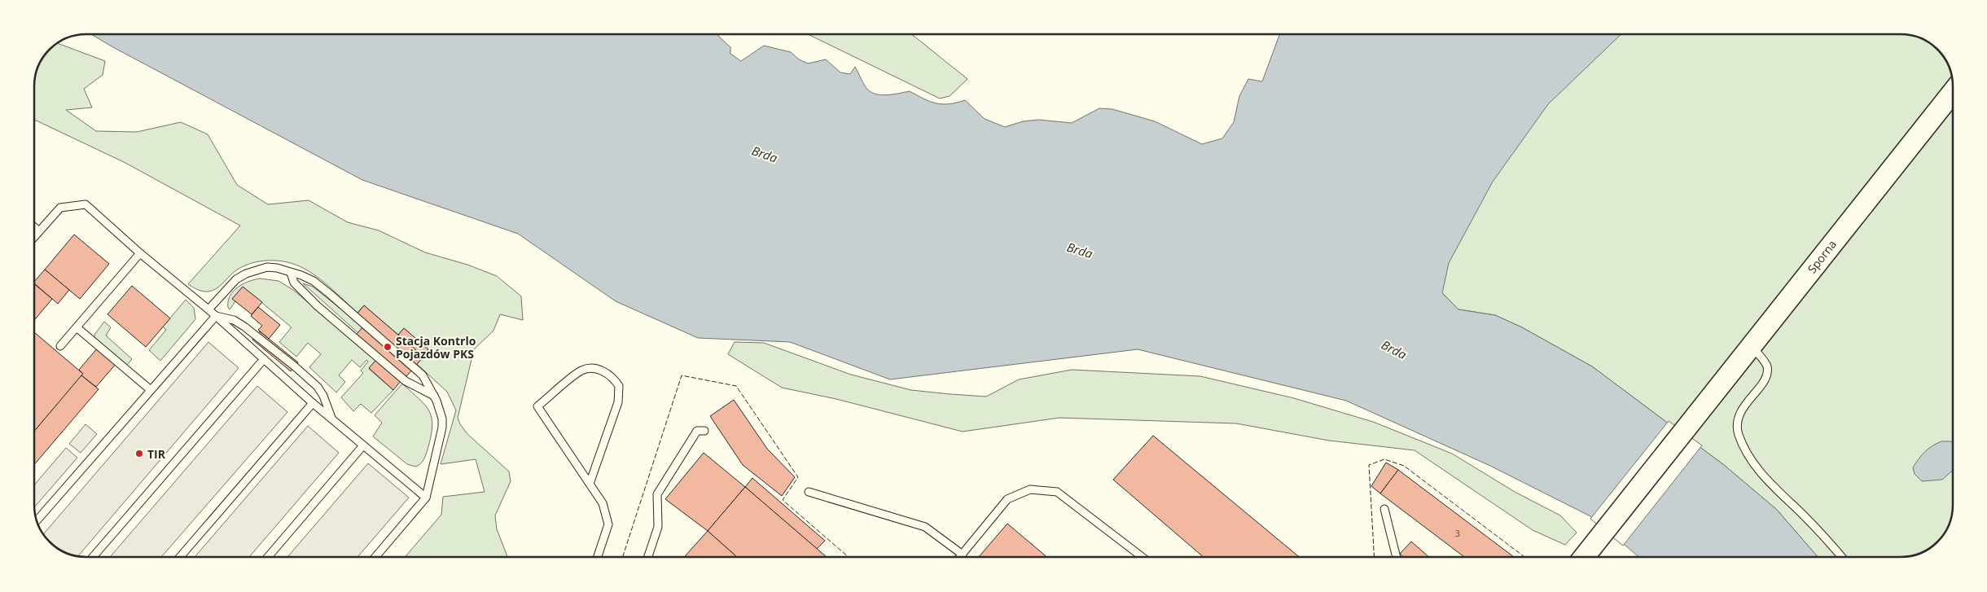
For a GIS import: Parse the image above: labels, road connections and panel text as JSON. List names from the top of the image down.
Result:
{
  "streets": {
    "street": ["Sporna"]
  },
  "water": ["Brda"],
  "places": ["Stacja Kontrlo Pojazdów PKS", "TIR"],
  "house_numbers": ["3"]
}
